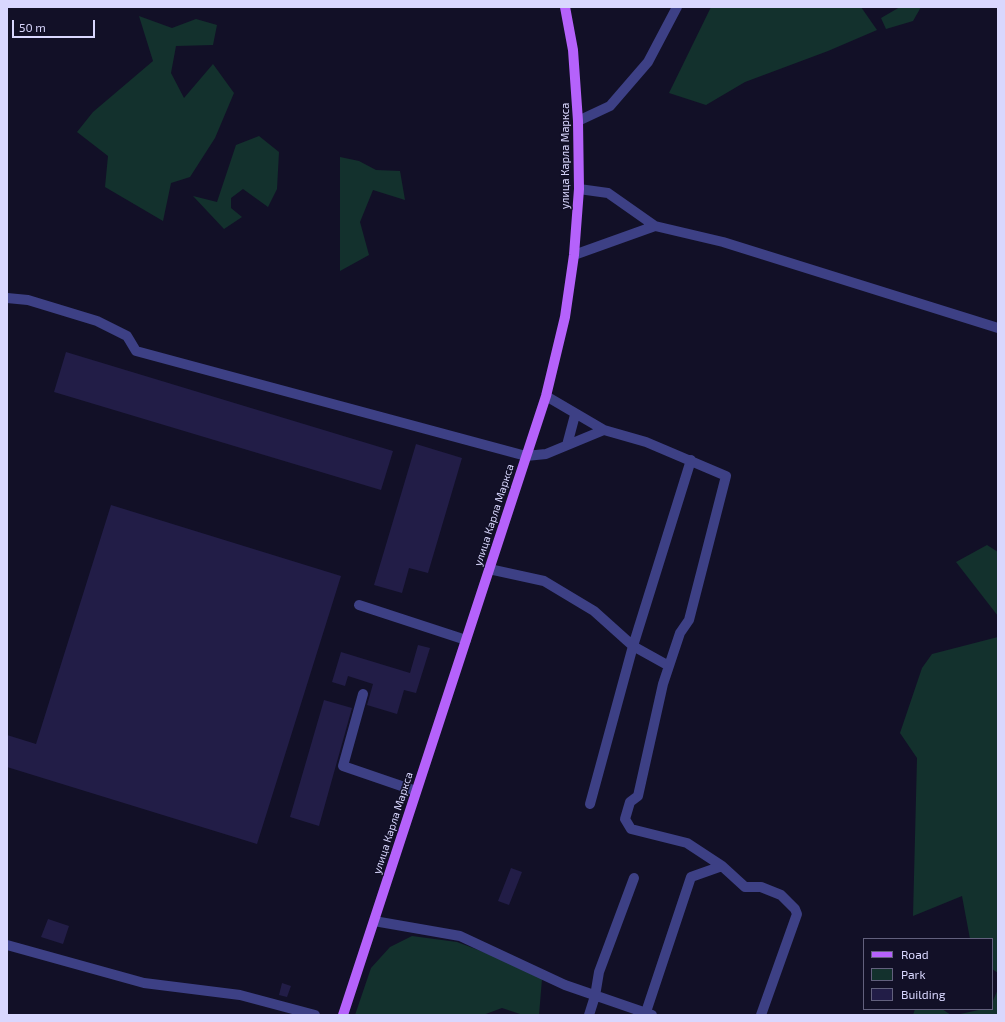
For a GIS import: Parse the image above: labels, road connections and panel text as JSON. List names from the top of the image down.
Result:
{
  "streets": {
    "main road": ["улица Карла Маркса"]
  },
  "legend": ["Road", "Park", "Building"],
  "scale_bar": "50 m"
}
